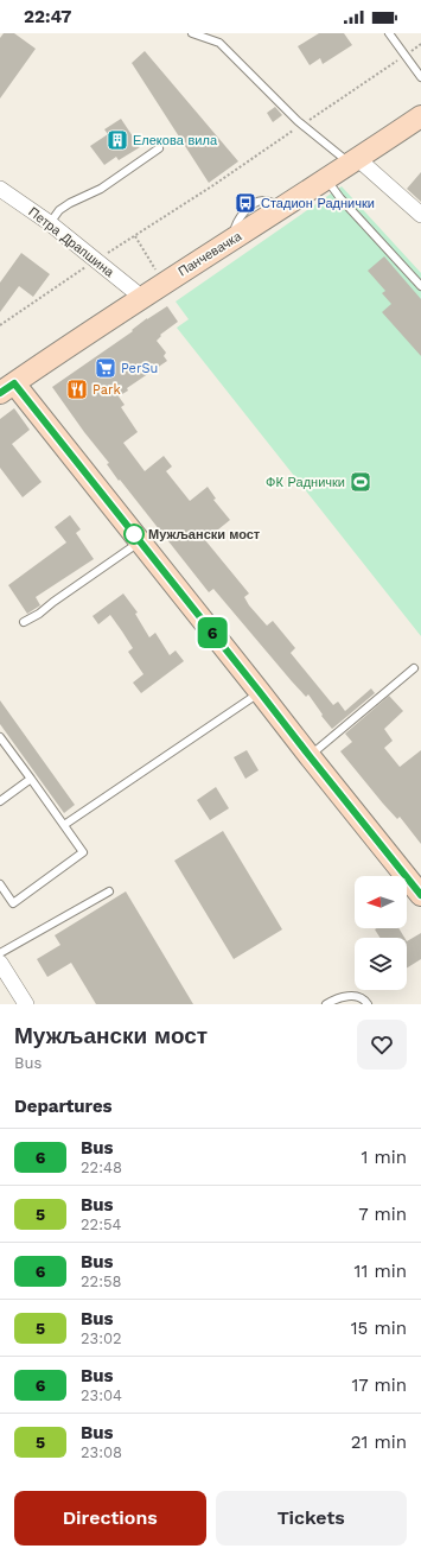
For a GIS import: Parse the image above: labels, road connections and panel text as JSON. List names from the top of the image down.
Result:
{
  "streets": {
    "street": ["Петра Драпшина", "Панчевачка"]
  },
  "crossings": [
    ["Петра Драпшина", "Панчевачка"]
  ],
  "places": {
    "building": ["Елекова вила"],
    "bus stop": ["Стадион Раднички"],
    "supermarket": ["PerSu"],
    "restaurant": ["Park"],
    "sports": ["ФК Раднички"],
    "other": ["Мужљански мост"]
  },
  "lines": ["bus line 6"],
  "north": "left",
  "page": {
    "status": "22:47",
    "on_map": "6",
    "heading": [
      ["Мужљански мост", "Bus"],
      "Departures"
    ],
    "list": [
      {
        "mark": "6",
        "name": "Bus",
        "note": "22:48",
        "value": "1 min"
      },
      {
        "mark": "5",
        "name": "Bus",
        "note": "22:54",
        "value": "7 min"
      },
      {
        "mark": "6",
        "name": "Bus",
        "note": "22:58",
        "value": "11 min"
      },
      {
        "mark": "5",
        "name": "Bus",
        "note": "23:02",
        "value": "15 min"
      },
      {
        "mark": "6",
        "name": "Bus",
        "note": "23:04",
        "value": "17 min"
      },
      {
        "mark": "5",
        "name": "Bus",
        "note": "23:08",
        "value": "21 min"
      }
    ],
    "buttons": ["Directions", "Tickets"]
  }
}
